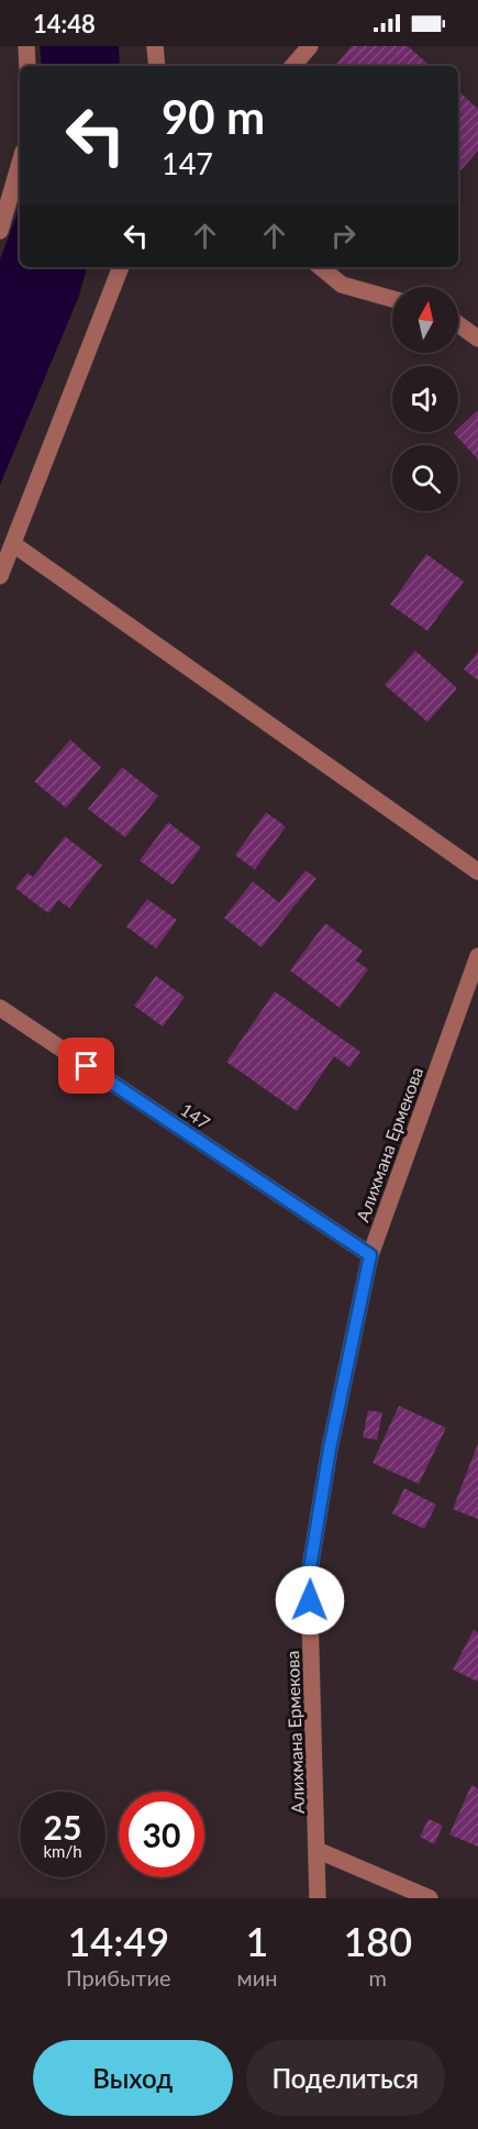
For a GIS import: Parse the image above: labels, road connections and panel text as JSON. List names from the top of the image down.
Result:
{
  "streets": {
    "street": ["147", "Алихмана Ермекова"]
  },
  "crossings": [
    ["147", "Алихмана Ермекова"]
  ],
  "north": "top",
  "page": {
    "status": "14:48",
    "turn": ["90 m", "147"],
    "speed": "25 km/h",
    "limit": "30",
    "eta": [
      "14:49",
      "Прибытие",
      "1",
      "мин",
      "180",
      "m"
    ],
    "buttons": ["Выход", "Поделиться"]
  }
}
